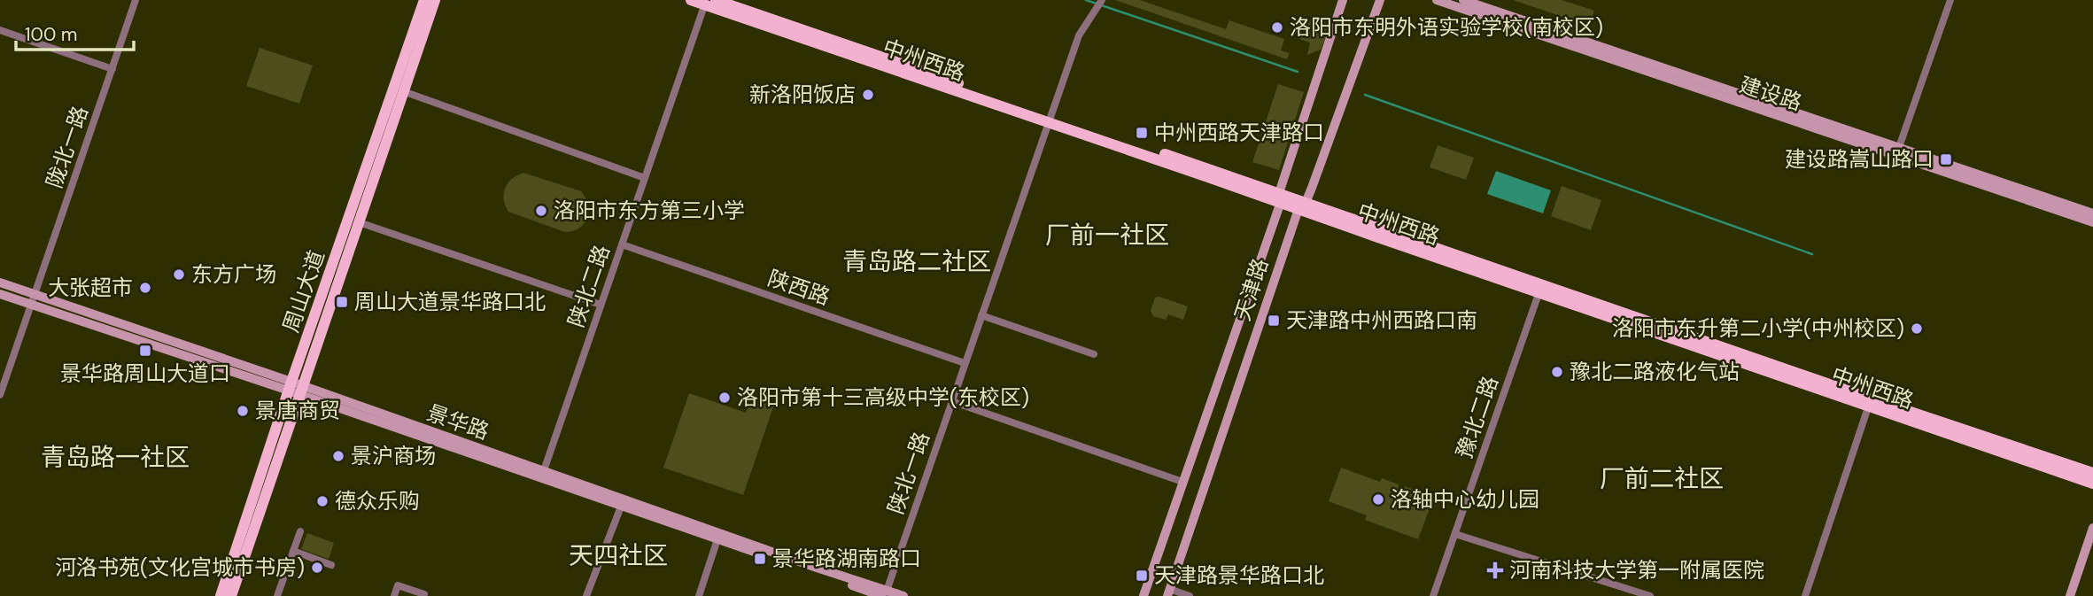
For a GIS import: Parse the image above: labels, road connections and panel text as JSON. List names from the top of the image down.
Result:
{
  "streets": {
    "main road": [
      "中州西路",
      "建设路",
      "天津路",
      "周山大道",
      "景华路"
    ],
    "street": [
      "陇北一路",
      "陕北二路",
      "陕西路",
      "豫北二路",
      "陕北一路"
    ]
  },
  "crossings": [
    ["中州西路", "陕北二路"],
    ["中州西路", "天津路"],
    ["中州西路", "豫北二路"],
    ["中州西路", "陕北一路"],
    ["陇北一路", "景华路"],
    ["陕北二路", "陕西路"],
    ["陕北二路", "景华路"],
    ["陕西路", "陕北一路"],
    ["周山大道", "景华路"],
    ["景华路", "陕北一路"]
  ],
  "districts": [
    "厂前一社区",
    "青岛路二社区",
    "青岛路一社区",
    "厂前二社区",
    "天四社区"
  ],
  "places": {
    "other": [
      "洛阳市东明外语实验学校(南校区)",
      "新洛阳饭店",
      "洛阳市东方第三小学",
      "东方广场",
      "大张超市",
      "洛阳市东升第二小学(中州校区)",
      "豫北二路液化气站",
      "洛阳市第十三高级中学(东校区)",
      "景唐商贸",
      "景沪商场",
      "洛轴中心幼儿园",
      "德众乐购",
      "河洛书苑(文化宫城市书房)"
    ],
    "transit": [
      "中州西路天津路口",
      "建设路嵩山路口",
      "周山大道景华路口北",
      "天津路中州西路口南",
      "景华路周山大道口",
      "景华路湖南路口",
      "天津路景华路口北"
    ],
    "health": ["河南科技大学第一附属医院"]
  },
  "scale_bar": "100 m"
}
